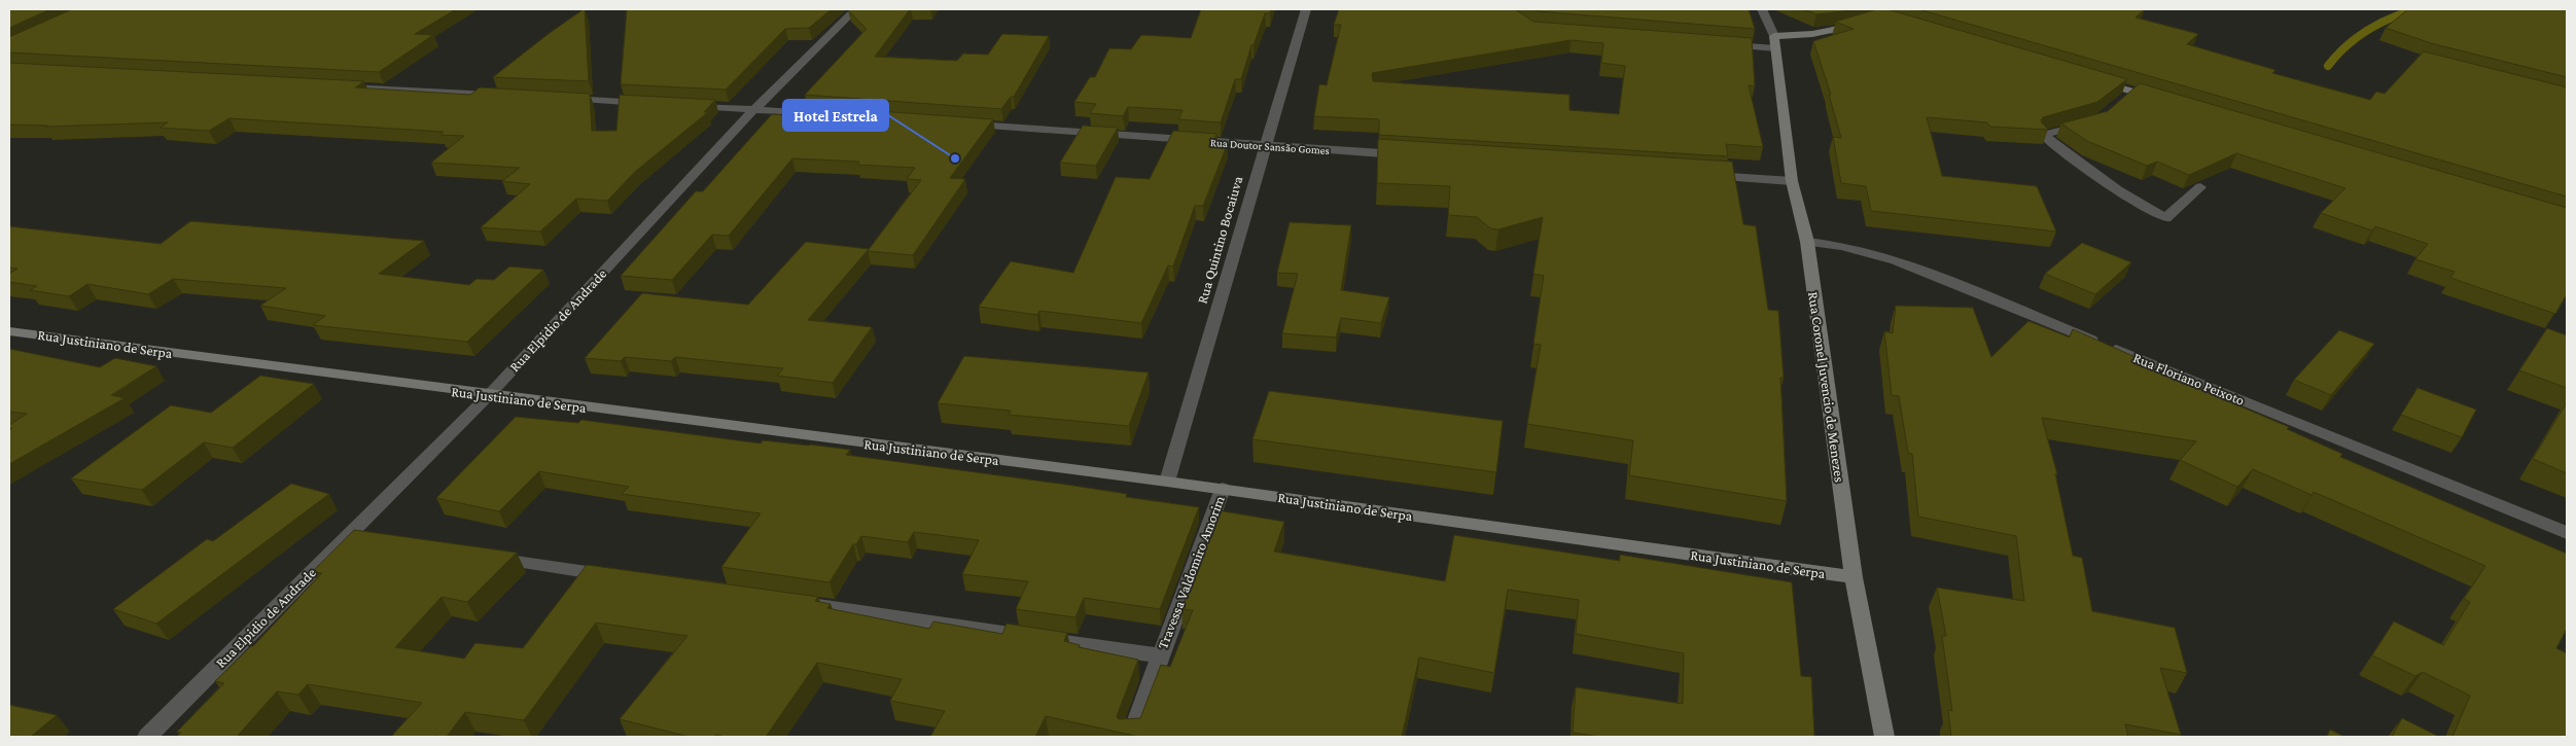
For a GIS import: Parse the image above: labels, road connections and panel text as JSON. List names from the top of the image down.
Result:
{
  "streets": {
    "main road": ["Rua Justiniano de Serpa", "Rua Coronel Juvencio de Menezes"],
    "street": [
      "Rua Doutor Sansão Gomes",
      "Rua Quintino Bocaiuva",
      "Rua Elpidio de Andrade",
      "Rua Floriano Peixoto",
      "Travessa Valdomiro Amorim"
    ]
  },
  "crossings": [
    ["Rua Doutor Sansão Gomes", "Rua Quintino Bocaiuva"],
    ["Rua Quintino Bocaiuva", "Rua Justiniano de Serpa"],
    ["Rua Elpidio de Andrade", "Rua Justiniano de Serpa"],
    ["Rua Justiniano de Serpa", "Rua Coronel Juvencio de Menezes"],
    ["Rua Justiniano de Serpa", "Travessa Valdomiro Amorim"],
    ["Rua Floriano Peixoto", "Rua Coronel Juvencio de Menezes"]
  ],
  "places": ["Hotel Estrela"]
}
